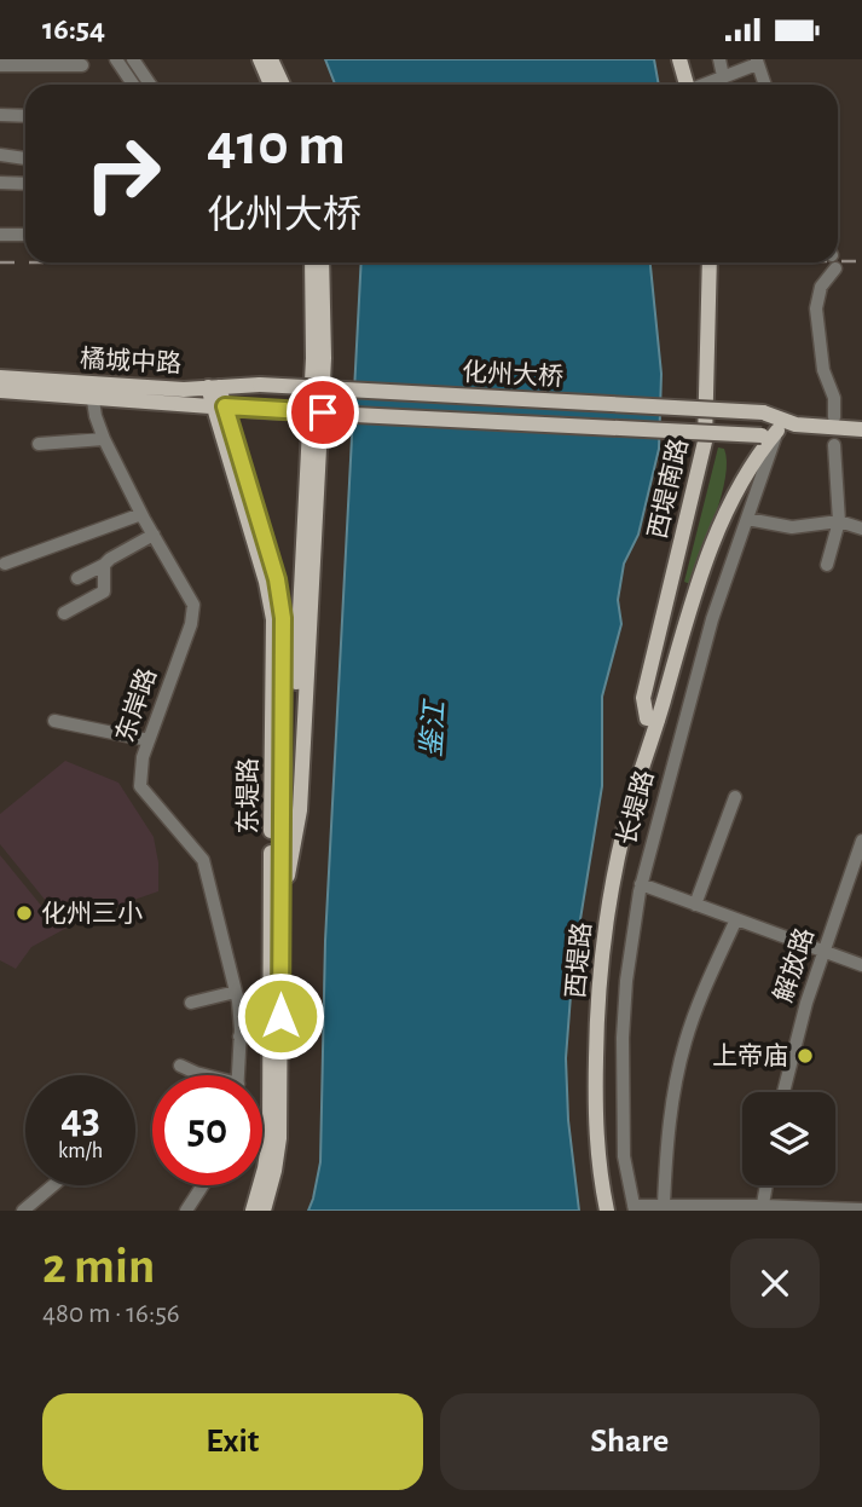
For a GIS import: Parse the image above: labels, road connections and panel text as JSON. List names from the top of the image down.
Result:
{
  "streets": {
    "main road": [
      "橘城中路",
      "化州大桥",
      "西堤南路",
      "东堤路",
      "西堤路"
    ],
    "street": ["东岸路", "长堤路", "解放路"]
  },
  "crossings": [
    ["橘城中路", "化州大桥"],
    ["橘城中路", "东岸路"],
    ["橘城中路", "东堤路"],
    ["化州大桥", "长堤路"],
    ["化州大桥", "西堤路"],
    ["西堤南路", "西堤路"],
    ["长堤路", "西堤路"]
  ],
  "water": ["鉴江"],
  "places": ["化州三小", "上帝庙"],
  "page": {
    "status": "16:54",
    "turn": ["410 m", "化州大桥"],
    "speed": "43 km/h",
    "limit": "50",
    "heading": ["2 min", "480 m · 16:56"],
    "buttons": ["Exit", "Share"]
  }
}
